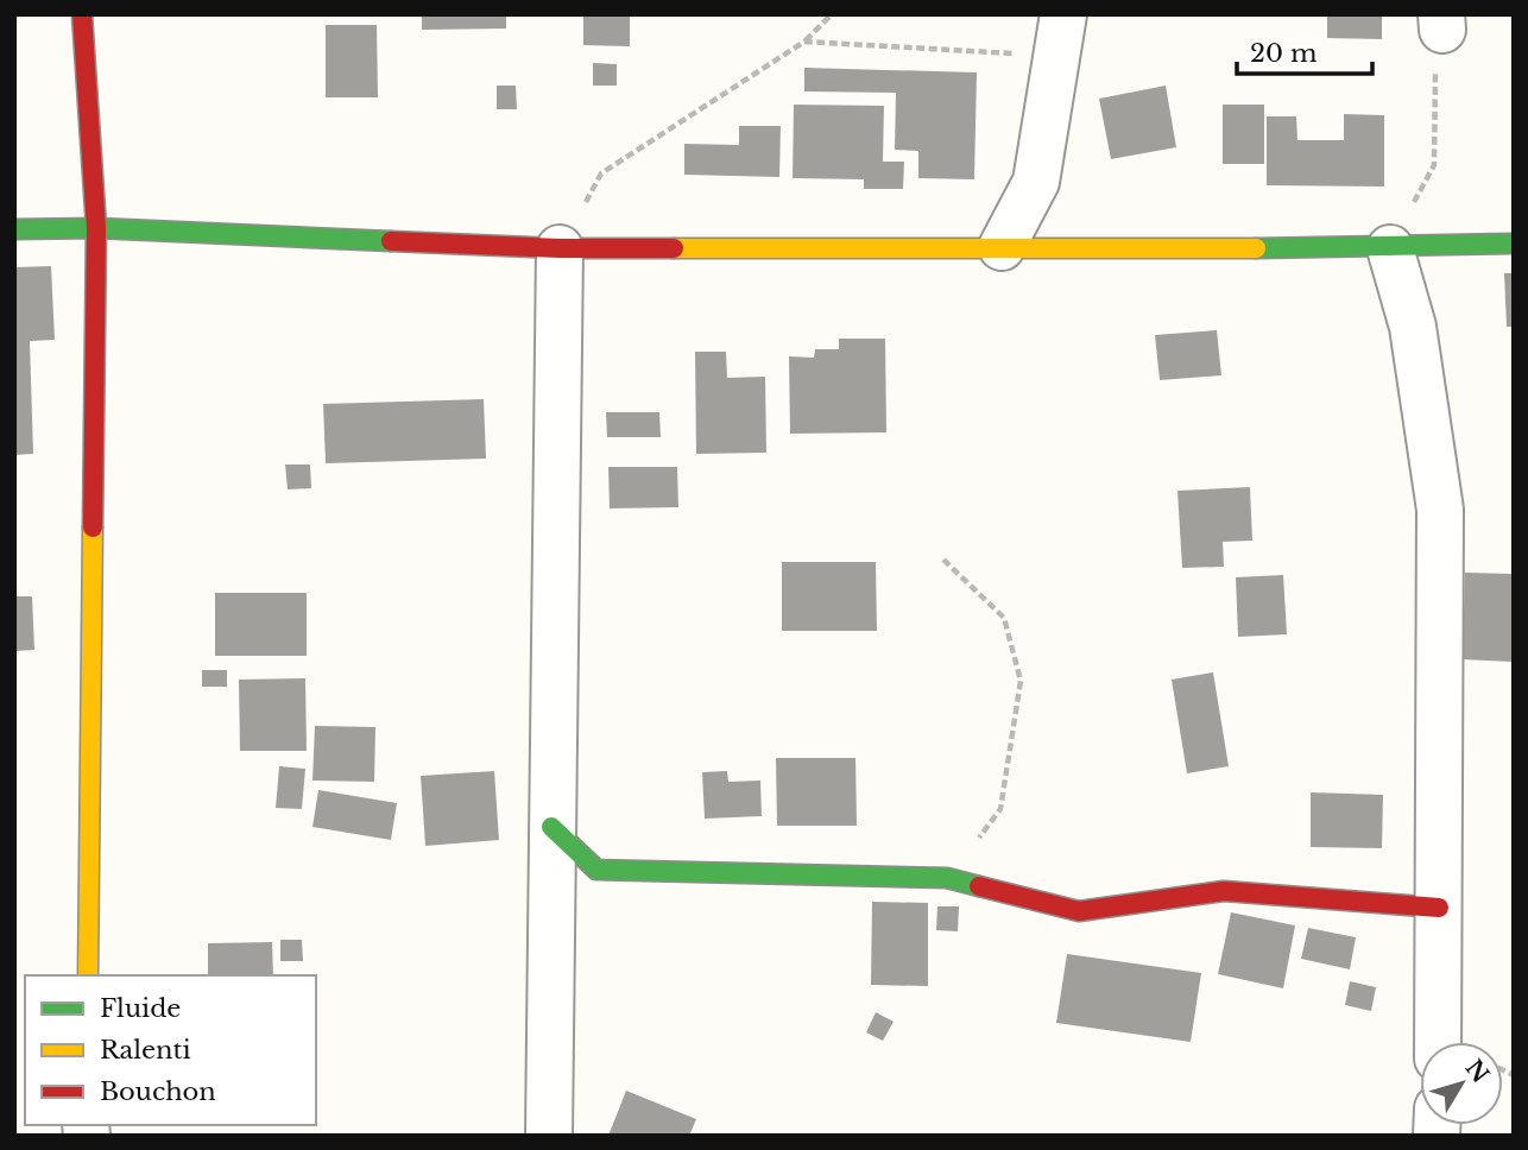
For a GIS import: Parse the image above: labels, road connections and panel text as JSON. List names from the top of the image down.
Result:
{
  "legend": ["Fluide", "Ralenti", "Bouchon"],
  "scale_bar": "20 m",
  "north": "top right"
}
